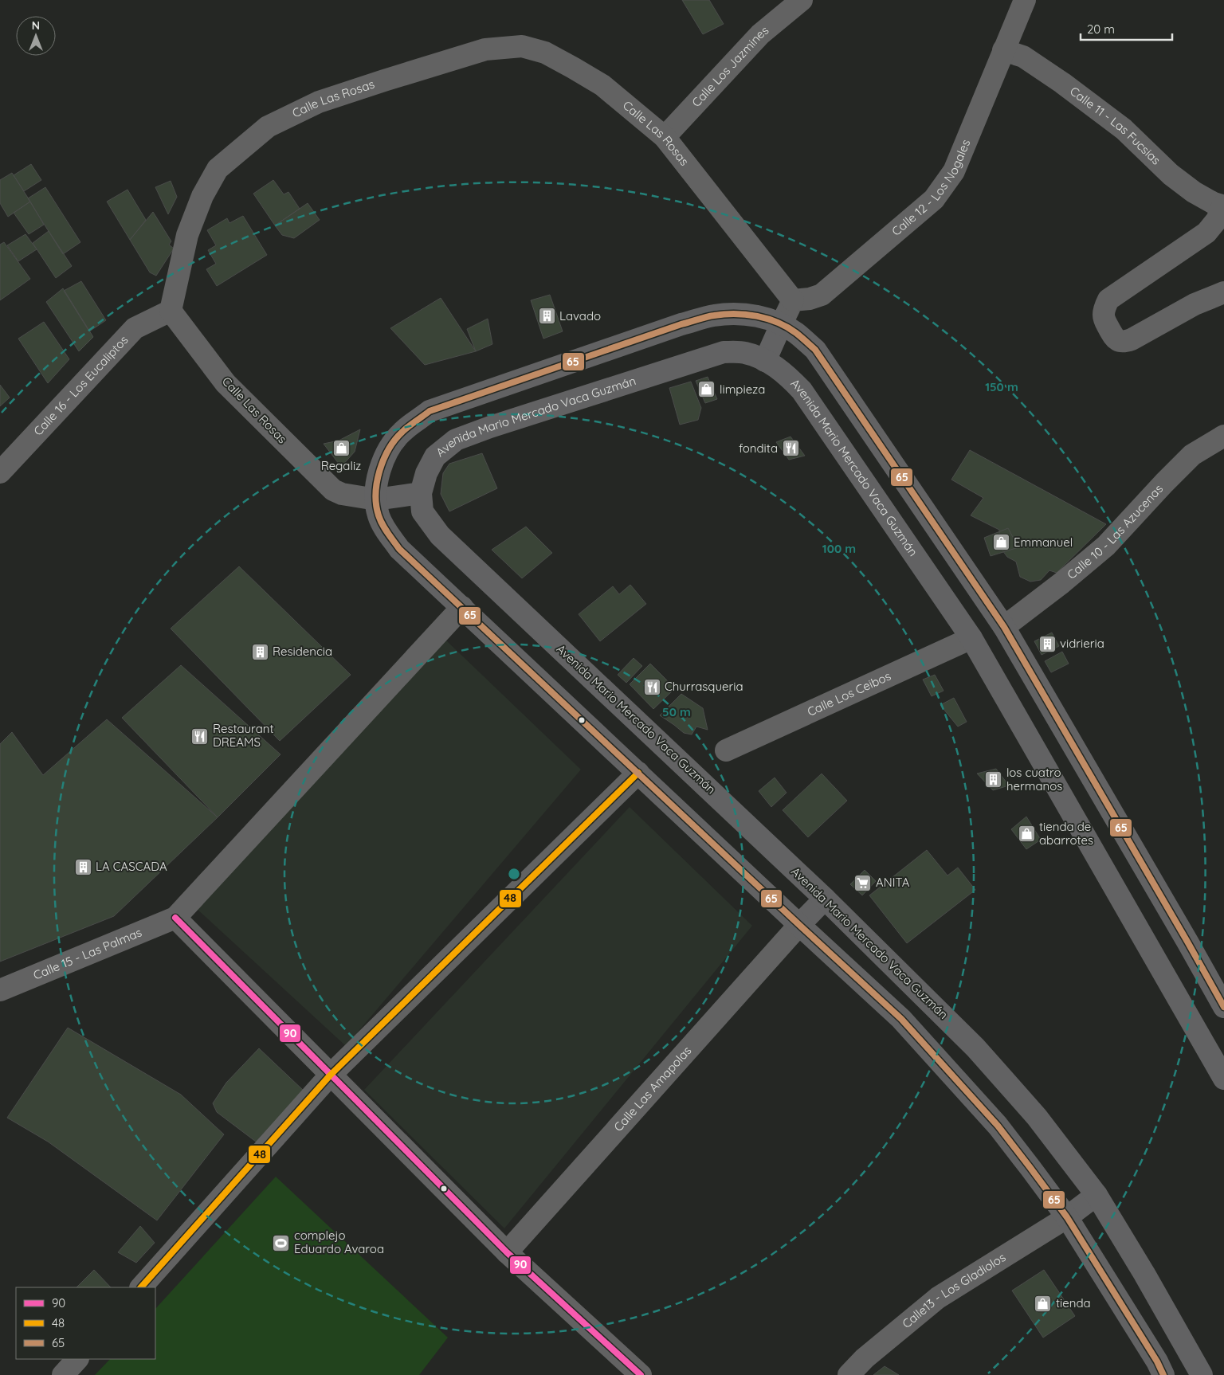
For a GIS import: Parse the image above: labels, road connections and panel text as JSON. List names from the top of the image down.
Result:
{
  "streets": {
    "main road": ["Avenida Mario Mercado Vaca Guzmán"],
    "street": [
      "Calle Los Jazmines",
      "Calle Las Rosas",
      "Calle 11 - Las Fucsias",
      "Calle 12 - Los Nogales",
      "Calle 16 - Los Eucaliptos",
      "Calle 10 - Las Azucenas",
      "Calle Los Ceibos",
      "Calle 15 - Las Palmas",
      "Calle Las Amapolas",
      "Calle13 - Los Gladiolos"
    ]
  },
  "crossings": [
    ["Calle Los Jazmines", "Calle Las Rosas"],
    ["Calle Las Rosas", "Calle 12 - Los Nogales"],
    ["Calle Las Rosas", "Calle 16 - Los Eucaliptos"],
    ["Calle 11 - Las Fucsias", "Calle 12 - Los Nogales"],
    ["Avenida Mario Mercado Vaca Guzmán", "Calle Los Ceibos"]
  ],
  "places": {
    "building": [
      "Lavado",
      "vidrieria",
      "Residencia",
      "los cuatro hermanos",
      "LA CASCADA"
    ],
    "shop": [
      "limpieza",
      "Regaliz",
      "Emmanuel",
      "tienda de abarrotes",
      "tienda"
    ],
    "restaurant": ["fondita", "Churrasqueria", "Restaurant DREAMS"],
    "supermarket": ["ANITA"],
    "sports": ["complejo Eduardo Avaroa"]
  },
  "lines": ["transit line 65", "transit line 48", "transit line 90"],
  "legend": ["90", "48", "65"],
  "scale_bar": "20 m",
  "north": "top",
  "rings": ["150 m", "100 m", "50 m"]
}
